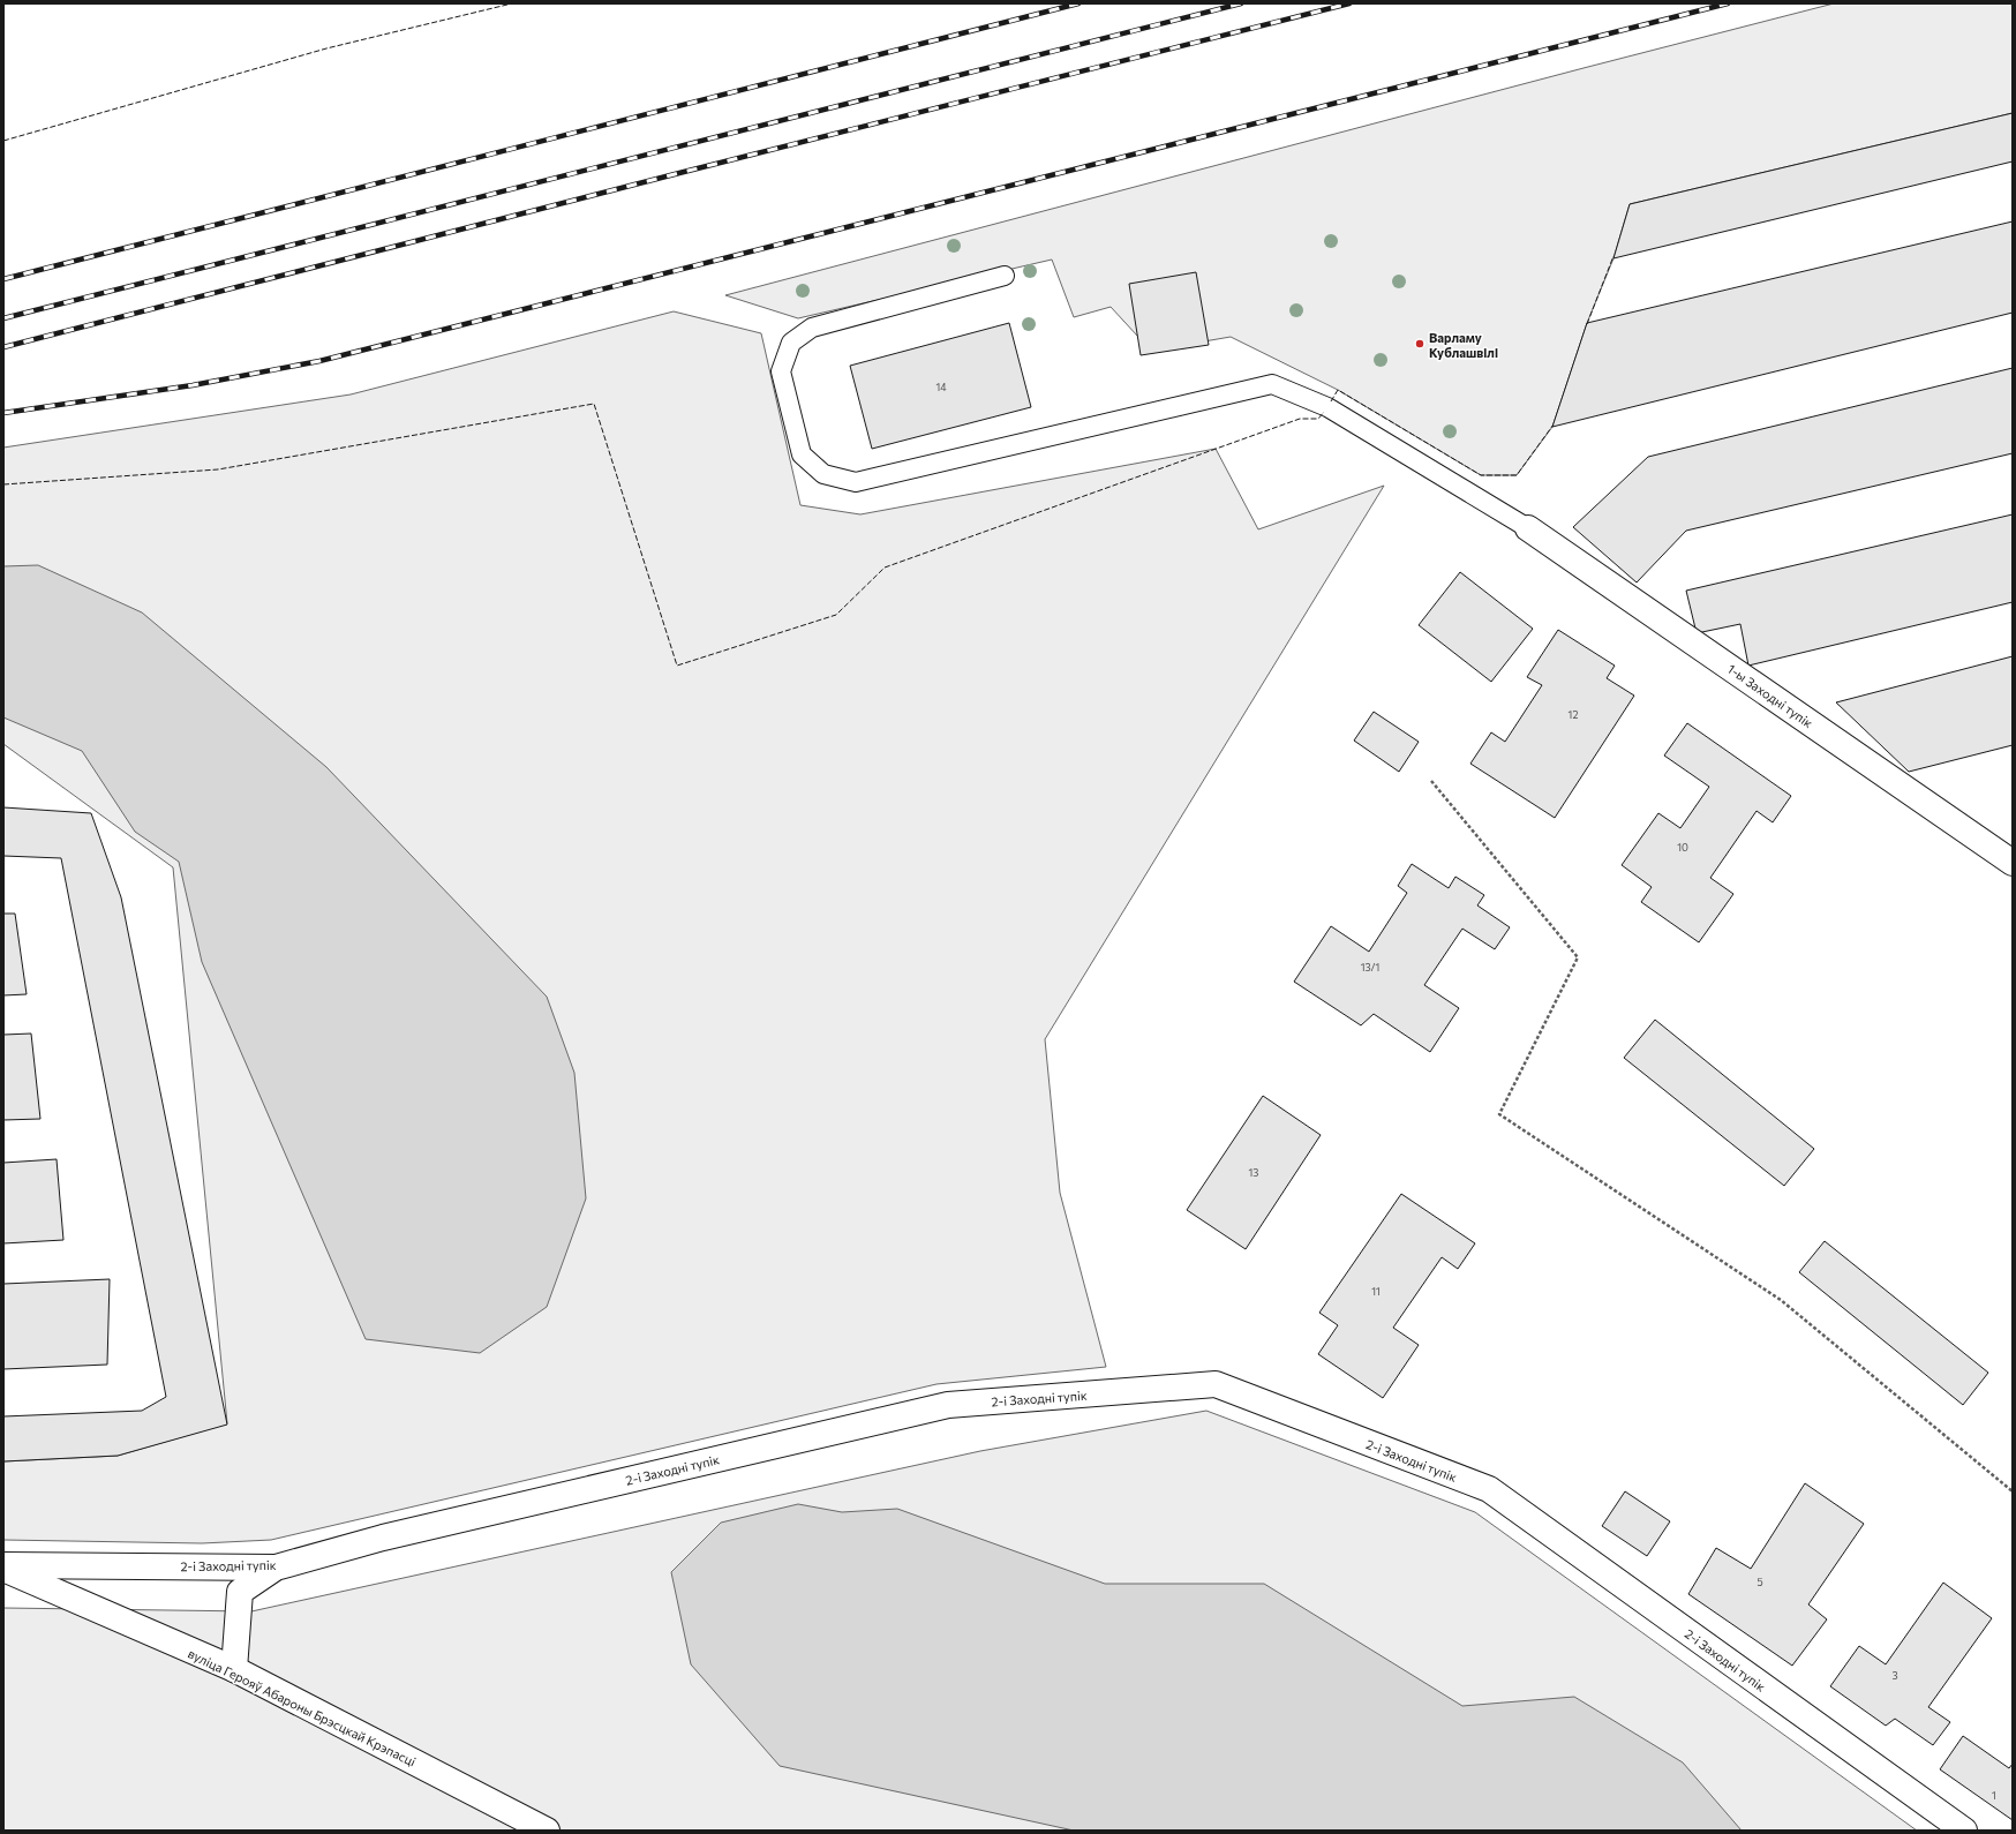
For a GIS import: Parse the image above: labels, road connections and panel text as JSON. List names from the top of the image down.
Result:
{
  "streets": {
    "street": ["1-ы Заходні тупік", "2-і Заходні тупік", "вуліца Герояў Абароны Брэсцкай Крэпасці"]
  },
  "places": ["Варламу Кублашвілі"],
  "house_numbers": [
    "14",
    "12",
    "10",
    "13/1",
    "13",
    "11",
    "5",
    "3",
    "1"
  ]
}
